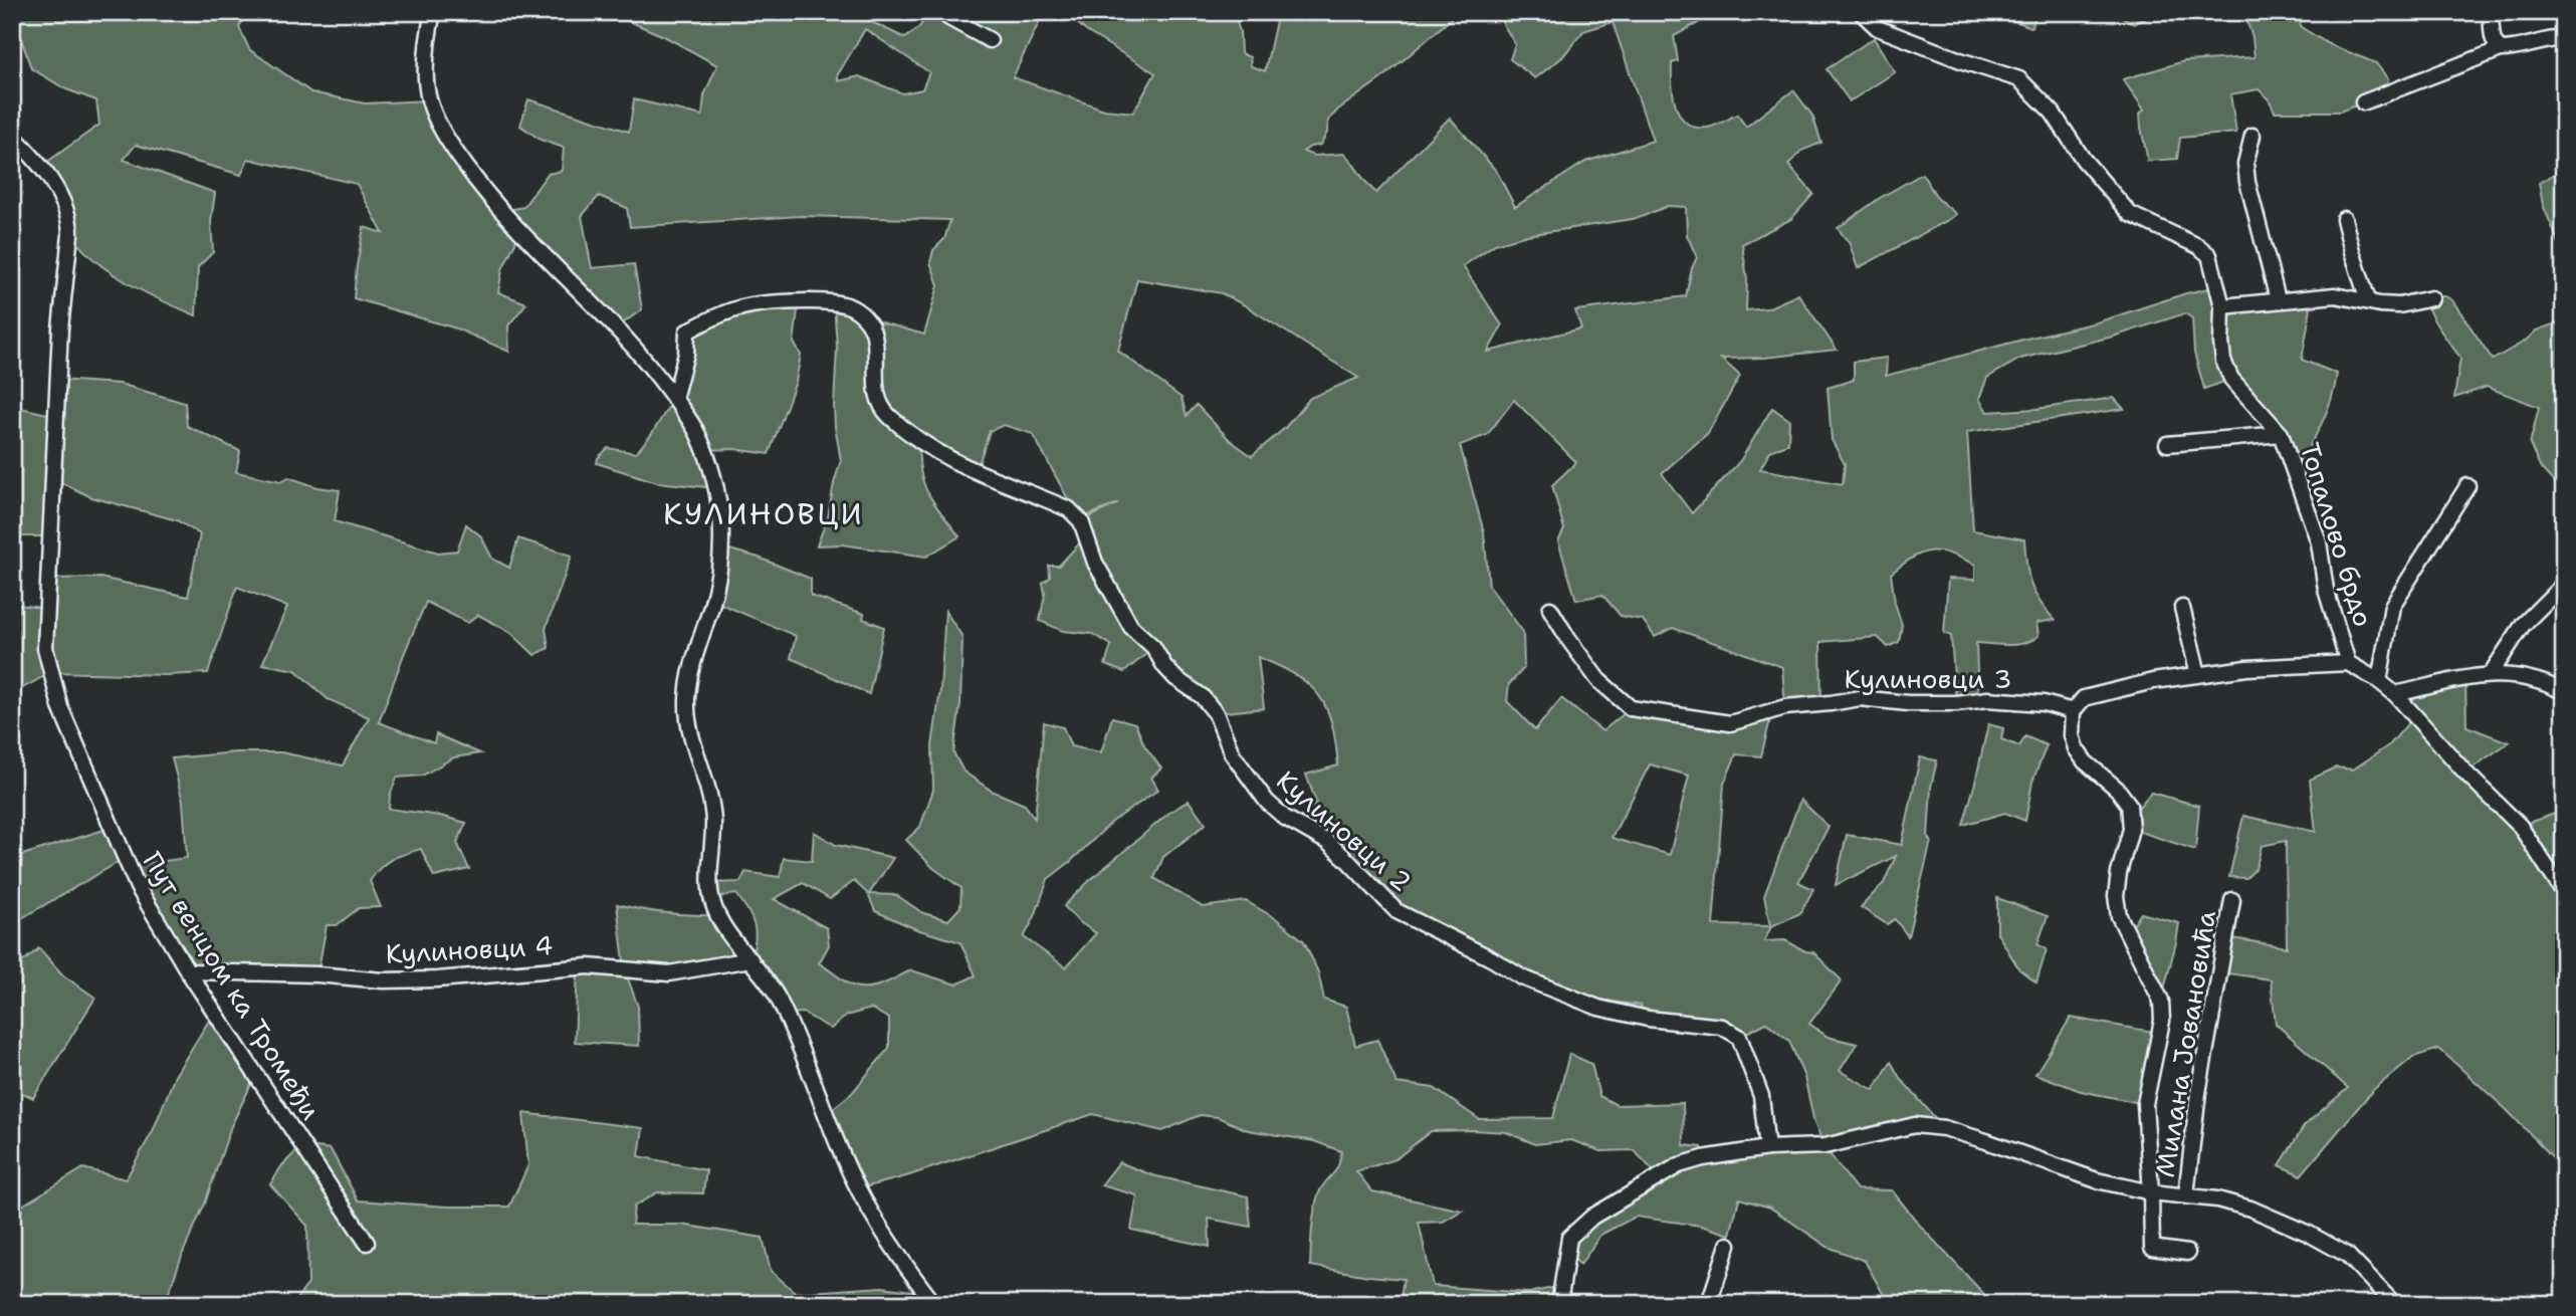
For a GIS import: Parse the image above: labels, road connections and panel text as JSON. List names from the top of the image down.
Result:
{
  "streets": {
    "street": [
      "Топалово брдо",
      "Кулиновци 3",
      "Кулиновци 2",
      "Кулиновци 4",
      "Пут венцом ка Тромеђи",
      "Милана Јовановића"
    ]
  },
  "crossings": [
    ["Кулиновци 3", "Милана Јовановића"],
    ["Кулиновци 2", "Милана Јовановића"],
    ["Кулиновци 4", "Пут венцом ка Тромеђи"]
  ],
  "districts": ["КУЛИНОВЦИ"]
}
